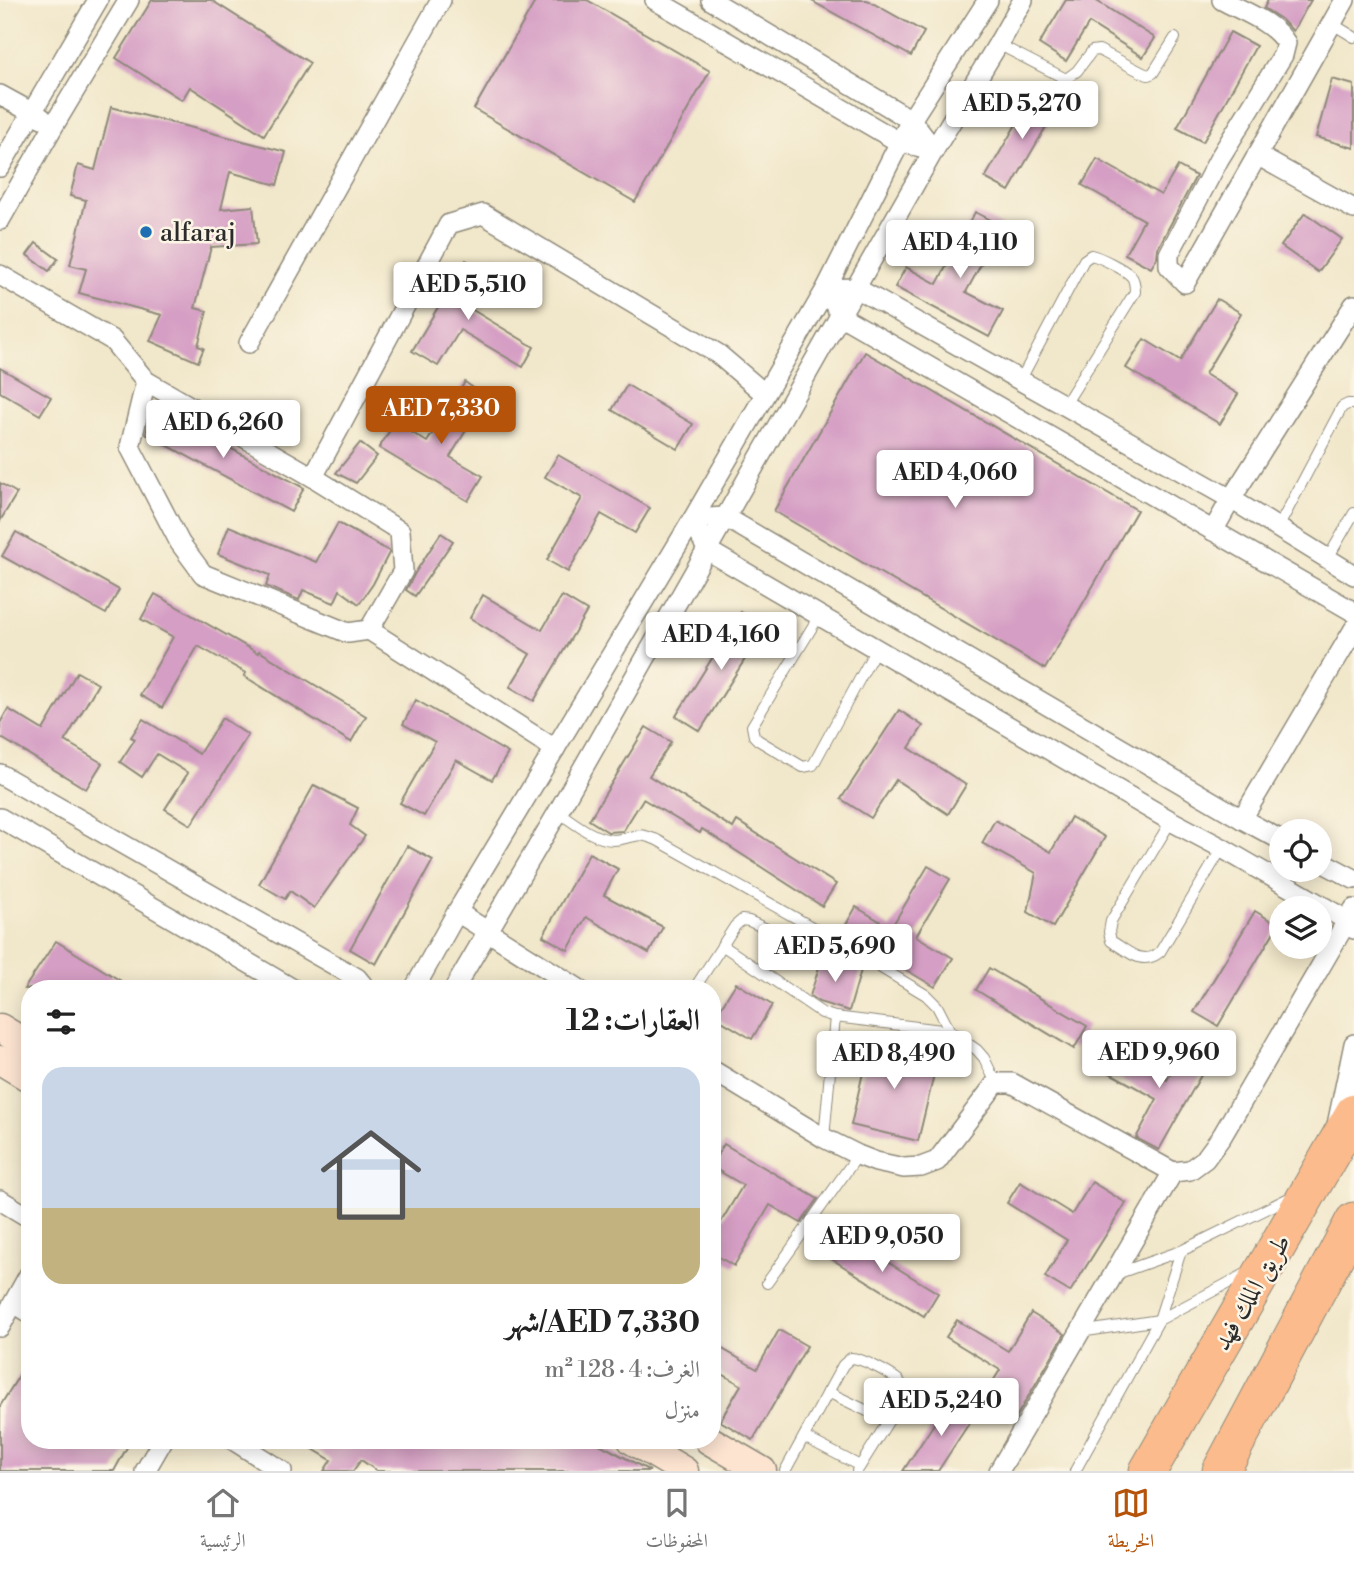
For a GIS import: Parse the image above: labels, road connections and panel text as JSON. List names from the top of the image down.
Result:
{
  "streets": {
    "highway": ["طريق الملك فهد"]
  },
  "places": ["alfaraj"],
  "page": {
    "price": [
      "AED 5,270",
      "AED 4,110",
      "AED 5,510",
      "AED 7,330",
      "AED 6,260",
      "AED 4,060",
      "AED 4,160",
      "AED 5,690",
      "AED 9,960",
      "AED 8,490",
      "AED 9,050",
      "AED 5,240"
    ],
    "heading": "العقارات: 12",
    "list": [
      {
        "name": "AED 7,330/شهر",
        "note": "الغرف: 4 · 128 m² · منزل"
      }
    ],
    "tabs": ["الخريطة", "المحفوظات", "الرئيسية"]
  }
}
